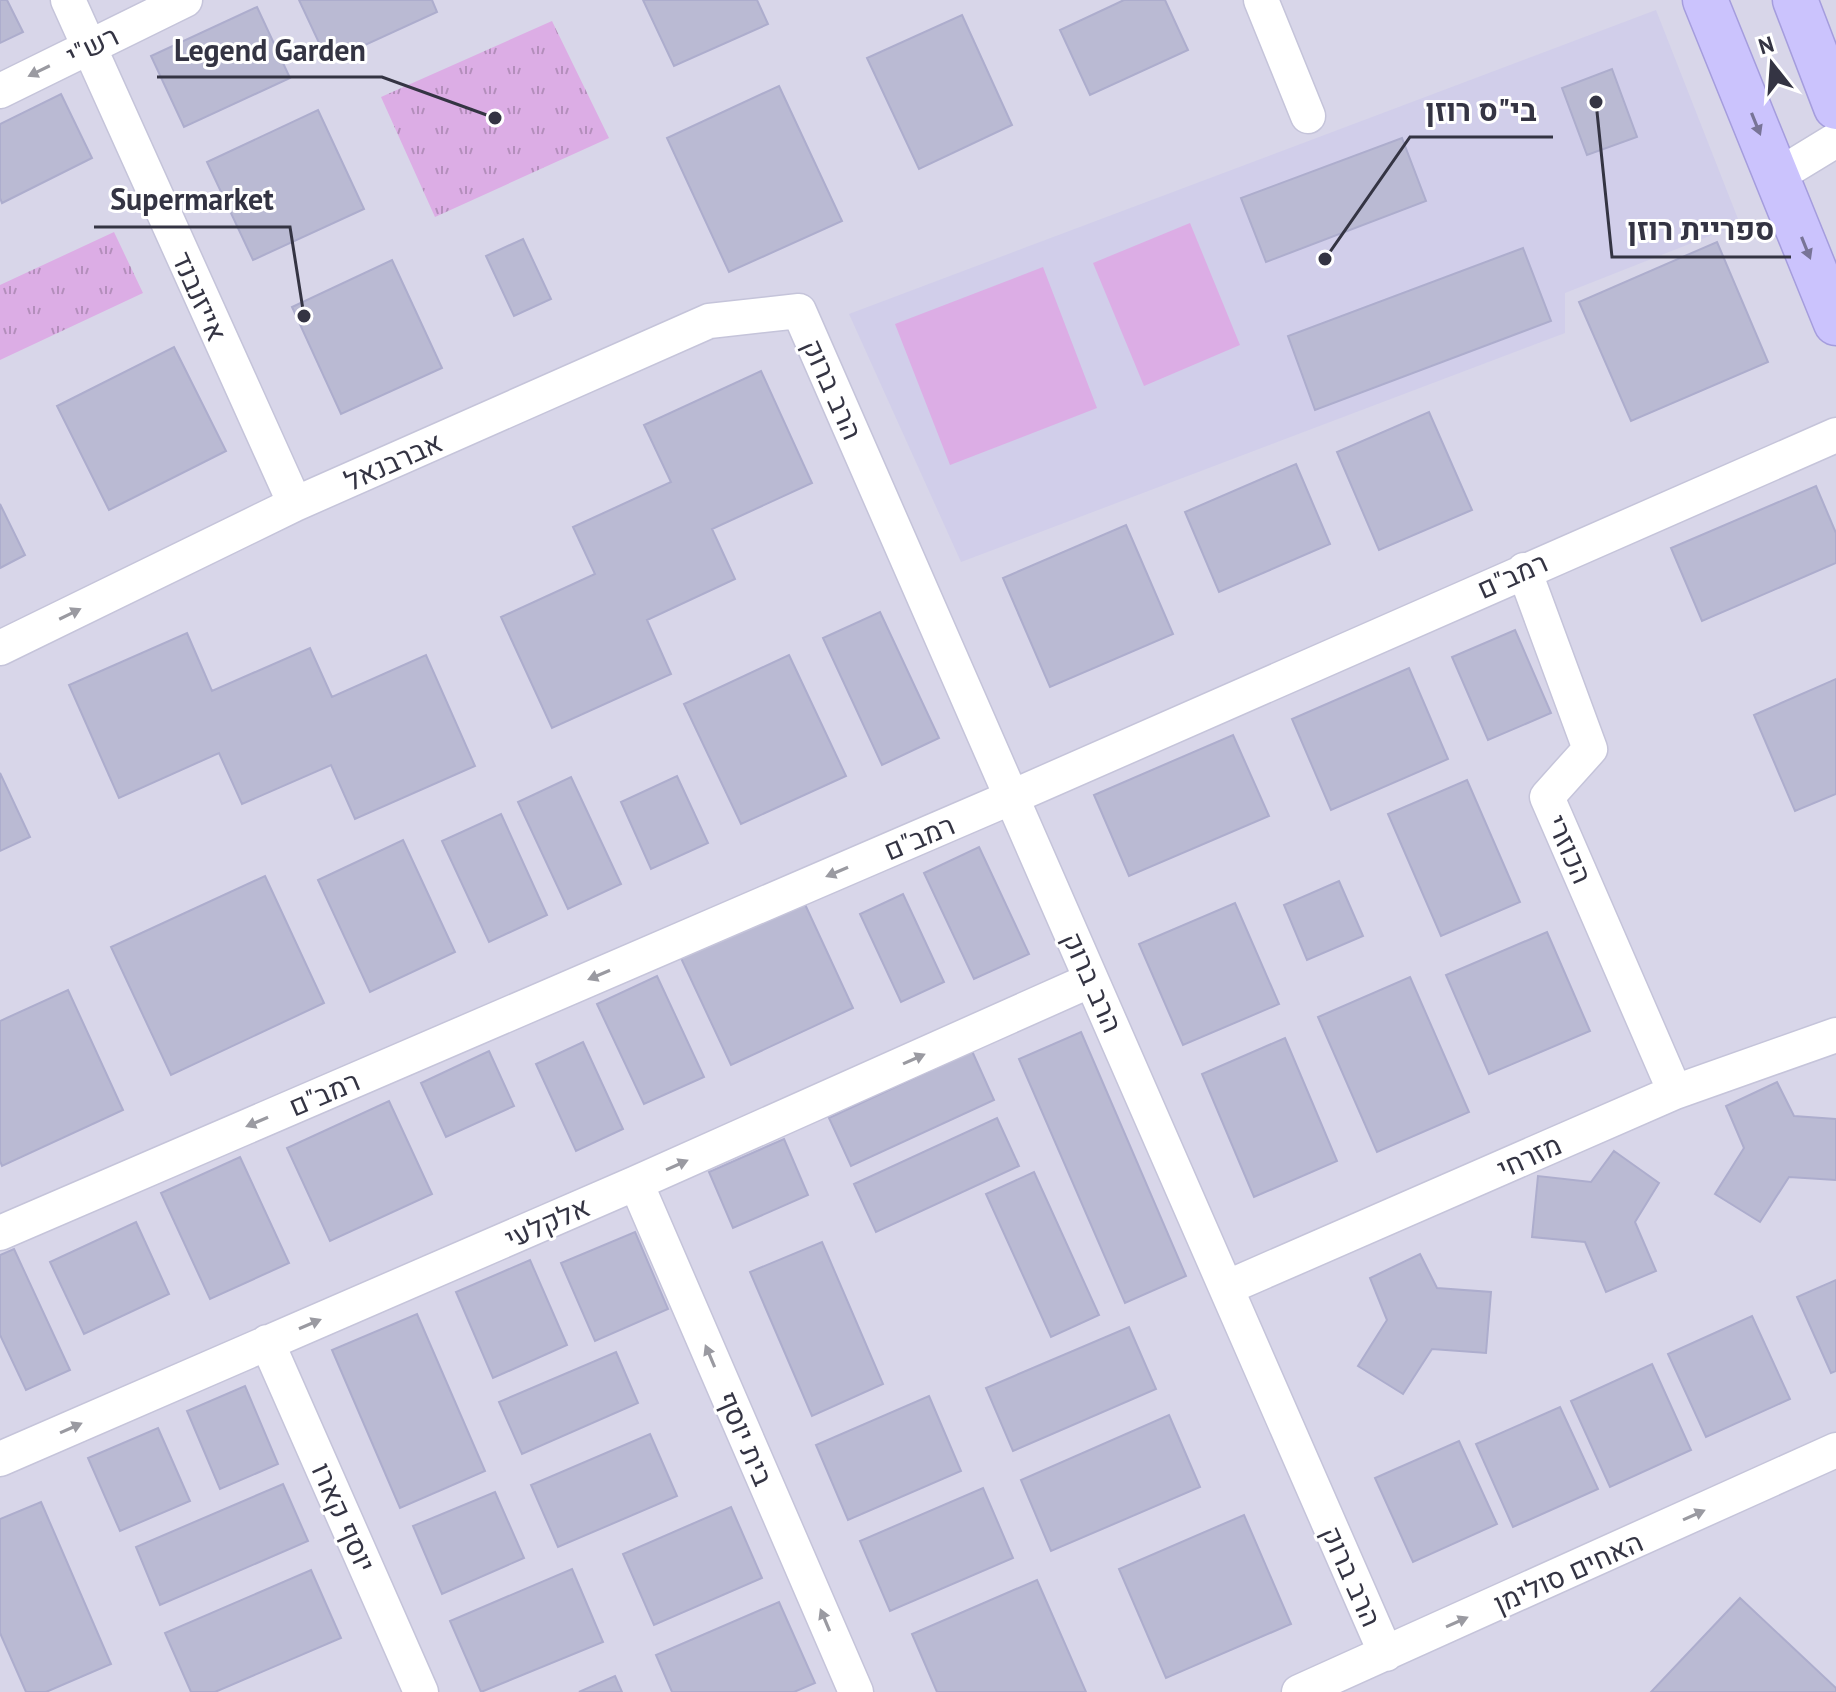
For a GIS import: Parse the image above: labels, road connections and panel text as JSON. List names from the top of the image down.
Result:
{
  "streets": {
    "street": [
      "רש\"י",
      "אייזנבנד",
      "הרב ברוק",
      "אברבנאל",
      "רמב\"ם",
      "הכוזרי",
      "מזרחי",
      "אלקלעי",
      "בית יוסף",
      "יוסף קארו",
      "האחים סולימן"
    ]
  },
  "crossings": [
    ["רש\"י", "אייזנבנד"],
    ["אייזנבנד", "אברבנאל"],
    ["הרב ברוק", "אברבנאל"],
    ["הרב ברוק", "רמב\"ם"],
    ["הרב ברוק", "מזרחי"],
    ["הרב ברוק", "אלקלעי"],
    ["הרב ברוק", "האחים סולימן"],
    ["רמב\"ם", "הכוזרי"],
    ["הכוזרי", "מזרחי"],
    ["אלקלעי", "בית יוסף"],
    ["אלקלעי", "יוסף קארו"]
  ],
  "one_way": [
    "רש\"י",
    "אברבנאל",
    "רמב\"ם",
    "אלקלעי",
    "בית יוסף",
    "האחים סולימן"
  ],
  "places": [
    "ספריית רוזן",
    "Legend Garden",
    "בי\"ס רוזן",
    "Supermarket"
  ],
  "north": "top"
}
